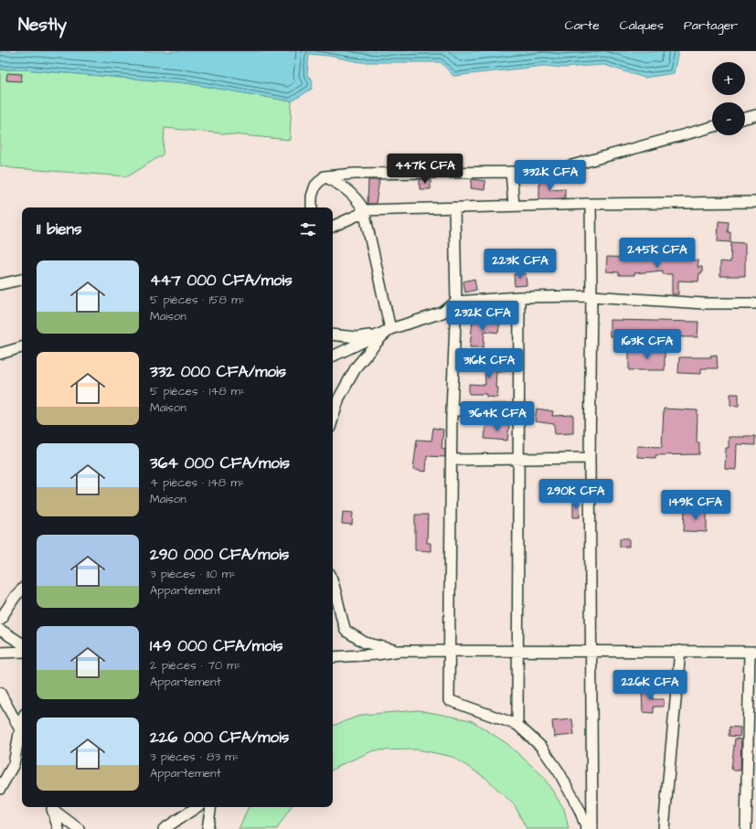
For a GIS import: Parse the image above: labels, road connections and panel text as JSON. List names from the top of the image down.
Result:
{
  "page": {
    "header": "Nestly",
    "nav": ["Carte", "Calques", "Partager"],
    "map_buttons": ["+", "−"],
    "price": [
      "447K CFA",
      "332K CFA",
      "245K CFA",
      "223K CFA",
      "232K CFA",
      "163K CFA",
      "316K CFA",
      "364K CFA",
      "290K CFA",
      "149K CFA",
      "226K CFA"
    ],
    "heading": "11 biens",
    "list": [
      {
        "name": "447 000 CFA/mois",
        "note": "5 pièces · 158 m² · Maison"
      },
      {
        "name": "332 000 CFA/mois",
        "note": "5 pièces · 148 m² · Maison"
      },
      {
        "name": "364 000 CFA/mois",
        "note": "4 pièces · 148 m² · Maison"
      },
      {
        "name": "290 000 CFA/mois",
        "note": "3 pièces · 110 m² · Appartement"
      },
      {
        "name": "149 000 CFA/mois",
        "note": "2 pièces · 70 m² · Appartement"
      },
      {
        "name": "226 000 CFA/mois",
        "note": "3 pièces · 83 m² · Appartement"
      }
    ]
  }
}
